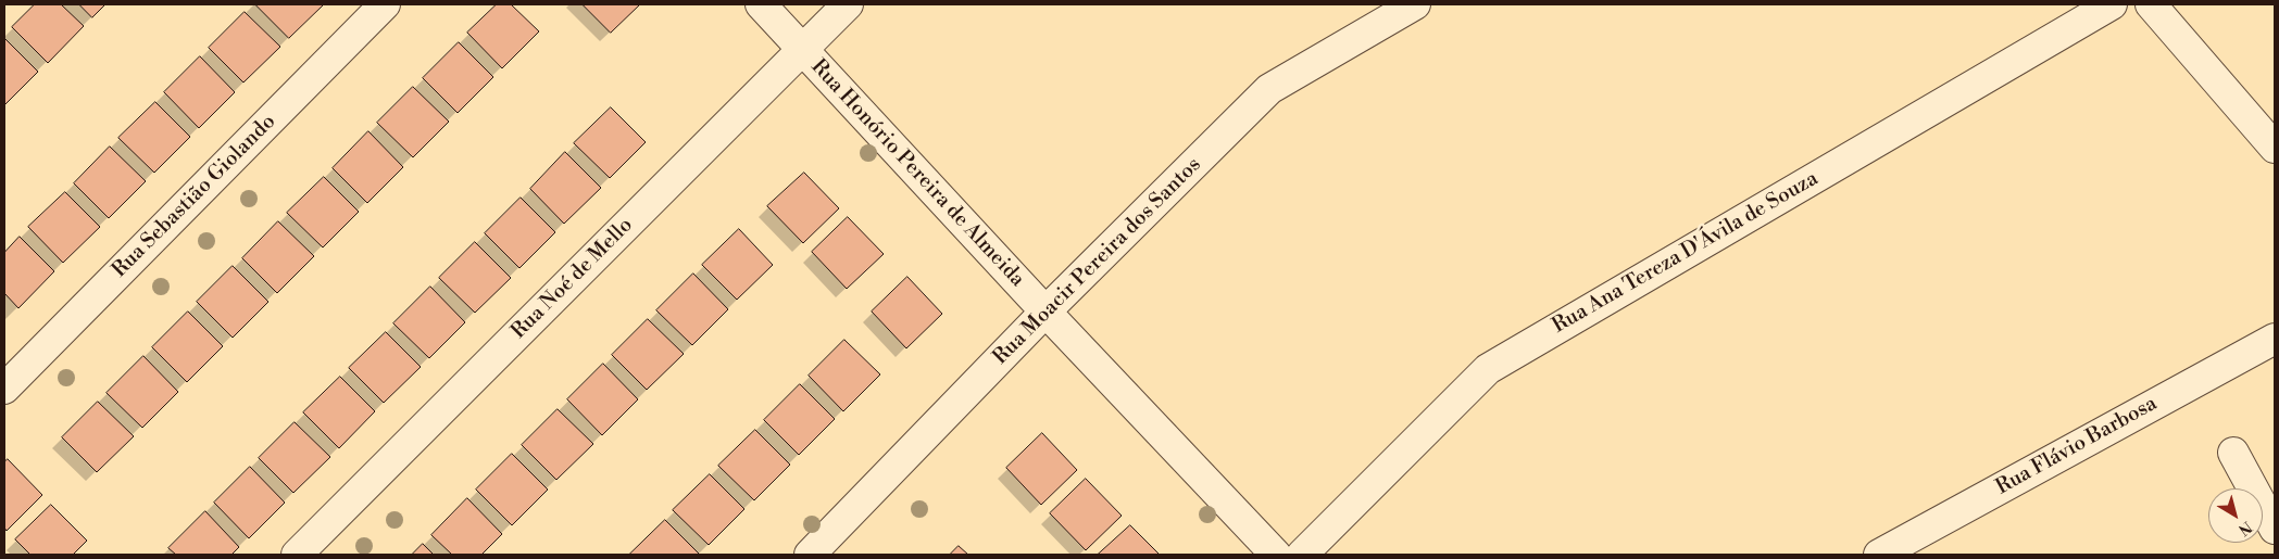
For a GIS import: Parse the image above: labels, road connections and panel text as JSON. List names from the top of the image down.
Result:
{
  "streets": {
    "street": [
      "Rua Honório Pereira de Almeida",
      "Rua Sebastião Giolando",
      "Rua Ana Tereza D'Ávila de Souza",
      "Rua Moacir Pereira dos Santos",
      "Rua Noé de Mello",
      "Rua Flávio Barbosa"
    ]
  },
  "crossings": [
    ["Rua Honório Pereira de Almeida", "Rua Moacir Pereira dos Santos"],
    ["Rua Honório Pereira de Almeida", "Rua Noé de Mello"]
  ],
  "north": "bottom right"
}
